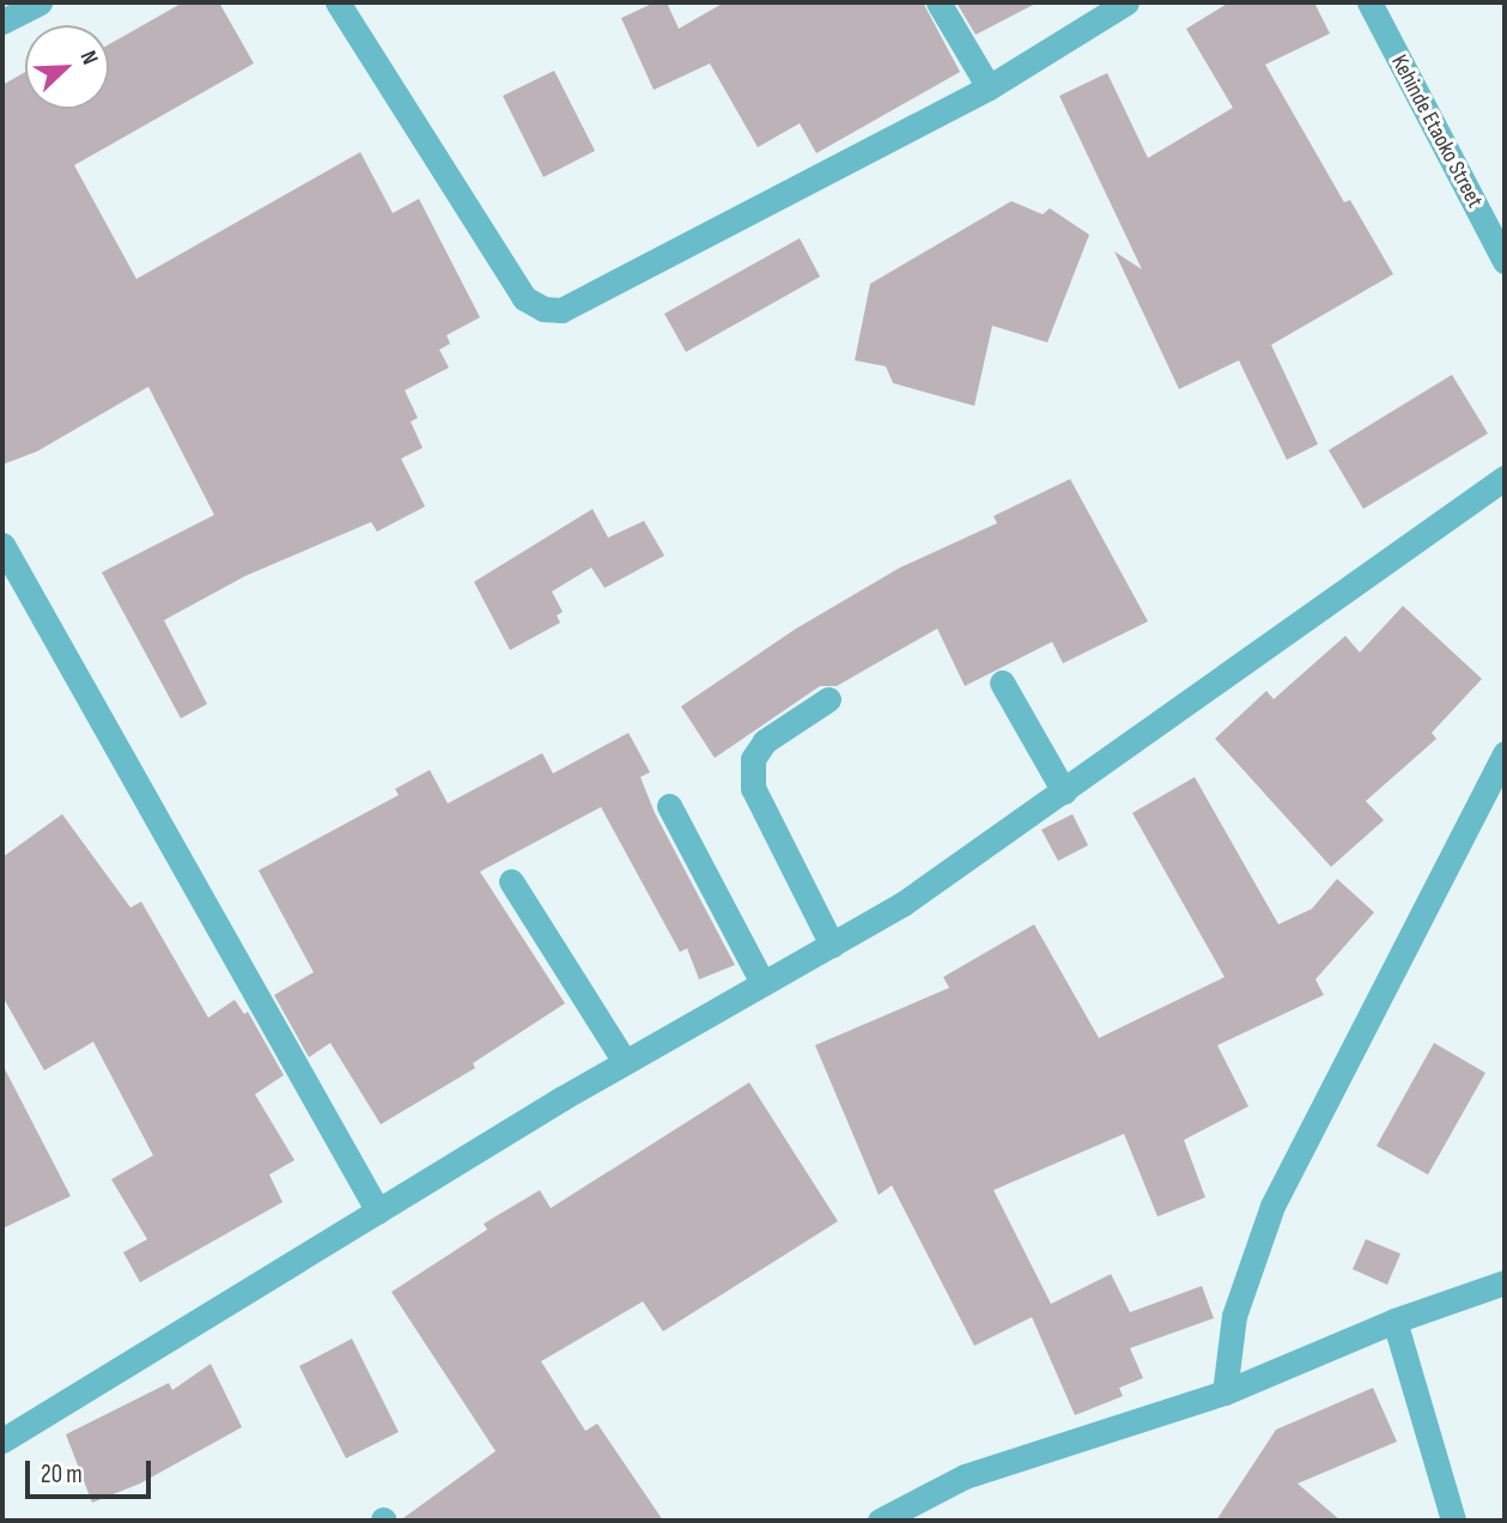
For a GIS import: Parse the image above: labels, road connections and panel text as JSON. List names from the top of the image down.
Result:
{
  "streets": {
    "street": ["Kehinde Etaoko Street"]
  },
  "scale_bar": "20 m",
  "north": "top right"
}
